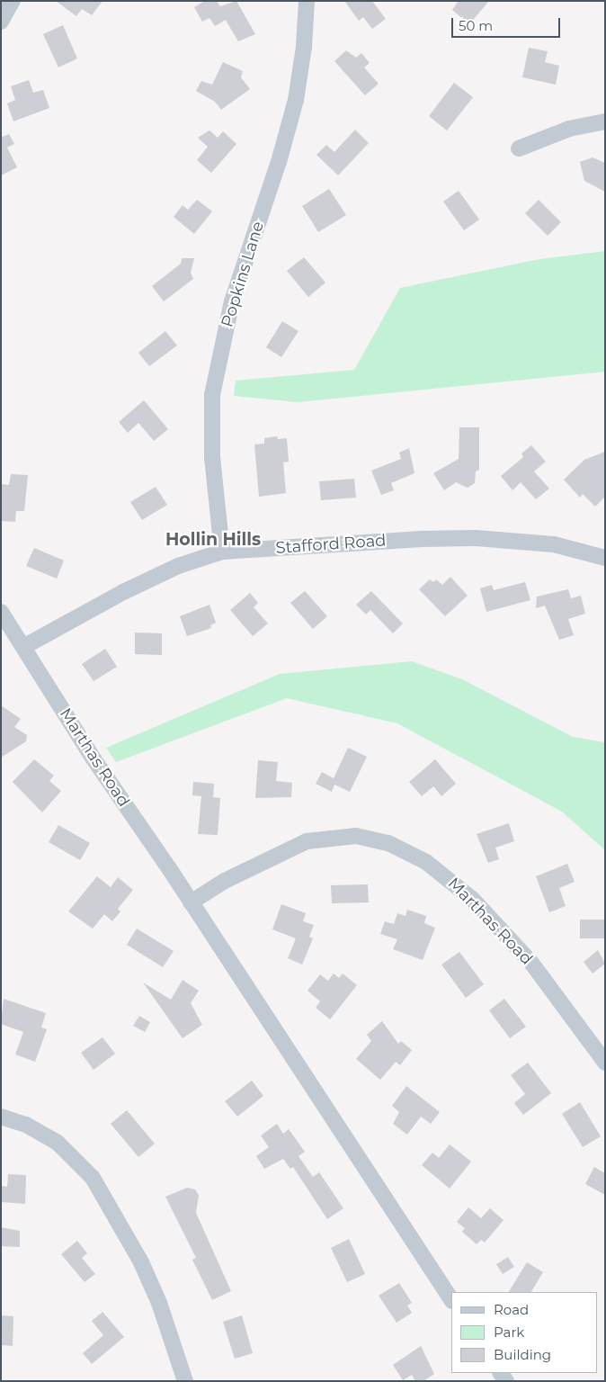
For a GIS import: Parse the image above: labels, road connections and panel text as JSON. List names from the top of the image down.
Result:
{
  "streets": {
    "street": ["Popkins Lane", "Stafford Road", "Marthas Road"]
  },
  "crossings": [
    ["Popkins Lane", "Stafford Road"],
    ["Stafford Road", "Marthas Road"]
  ],
  "districts": ["Hollin Hills"],
  "legend": ["Road", "Park", "Building"],
  "scale_bar": "50 m"
}
